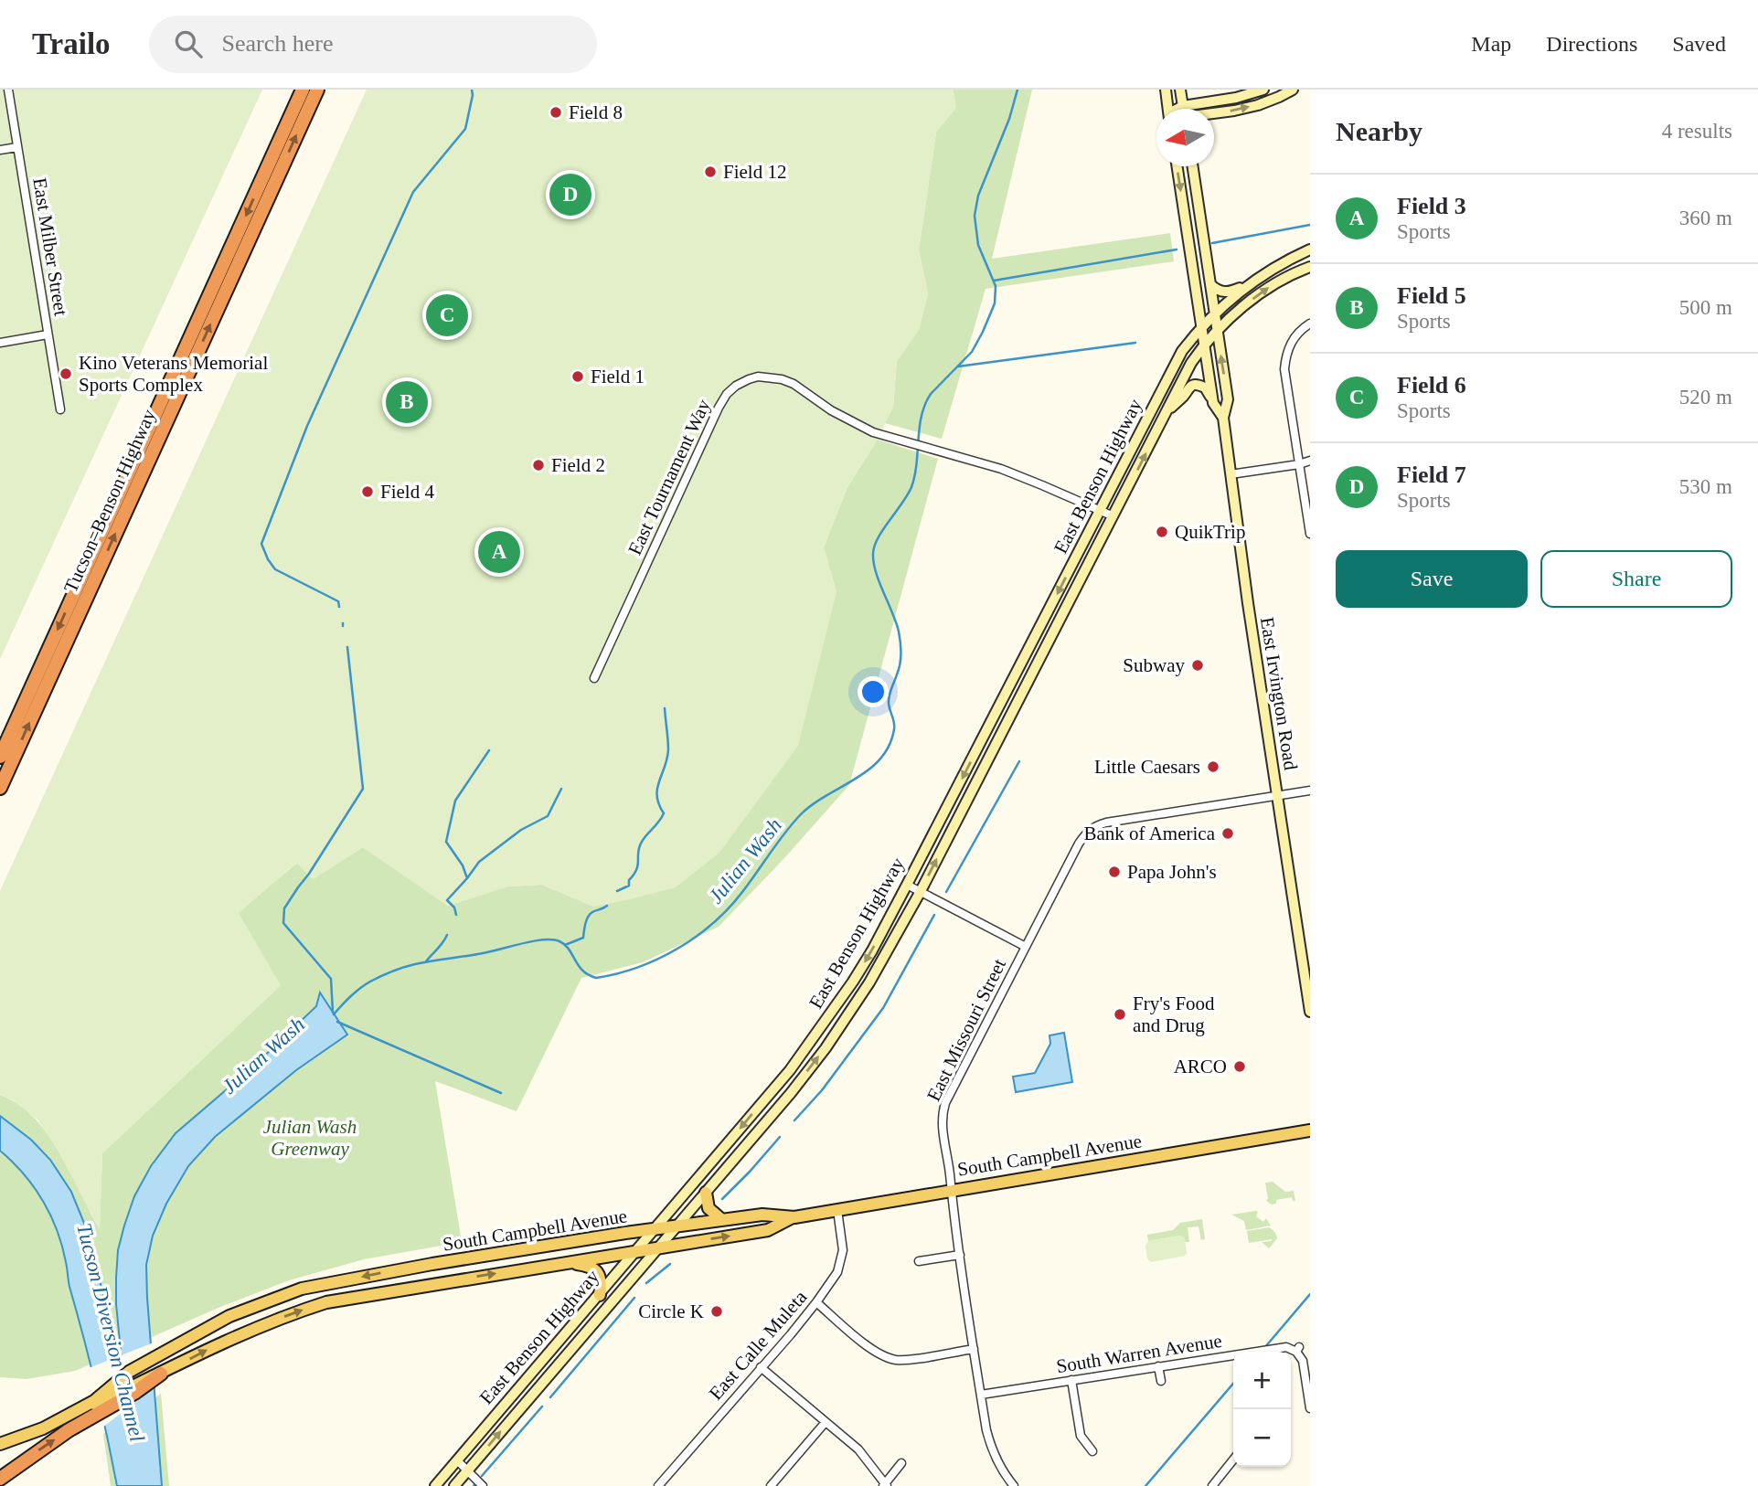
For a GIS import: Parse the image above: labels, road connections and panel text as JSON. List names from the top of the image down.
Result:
{
  "streets": {
    "highway": ["Tucson–Benson Highway"],
    "main road": ["East Benson Highway", "East Irvington Road", "South Campbell Avenue"],
    "street": [
      "East Milber Street",
      "East Tournament Way",
      "East Missouri Street",
      "East Calle Muleta",
      "South Warren Avenue"
    ]
  },
  "crossings": [
    ["East Benson Highway", "East Tournament Way"],
    ["East Benson Highway", "East Irvington Road"],
    ["East Benson Highway", "South Campbell Avenue"],
    ["East Irvington Road", "East Missouri Street"],
    ["East Missouri Street", "South Campbell Avenue"],
    ["East Missouri Street", "South Warren Avenue"],
    ["South Campbell Avenue", "East Calle Muleta"]
  ],
  "water": ["Julian Wash", "Tucson Diversion Channel"],
  "parks": ["Julian Wash Greenway"],
  "places": [
    "Field 8",
    "Field 12",
    "Kino Veterans Memorial Sports Complex",
    "Field 1",
    "Field 2",
    "Field 4",
    "QuikTrip",
    "Subway",
    "Little Caesars",
    "Bank of America",
    "Papa John's",
    "Fry's Food and Drug",
    "ARCO",
    "Circle K"
  ],
  "north": "left",
  "page": {
    "header": "Trailo",
    "search": "Search here",
    "nav": ["Map", "Directions", "Saved"],
    "heading": ["Nearby", "4 results"],
    "pins": [
      "D",
      "C",
      "B",
      "A"
    ],
    "list": [
      {
        "mark": "A",
        "name": "Field 3",
        "note": "Sports",
        "value": "360 m"
      },
      {
        "mark": "B",
        "name": "Field 5",
        "note": "Sports",
        "value": "500 m"
      },
      {
        "mark": "C",
        "name": "Field 6",
        "note": "Sports",
        "value": "520 m"
      },
      {
        "mark": "D",
        "name": "Field 7",
        "note": "Sports",
        "value": "530 m"
      }
    ],
    "buttons": ["Save", "Share"],
    "map_buttons": ["+", "−"]
  }
}
